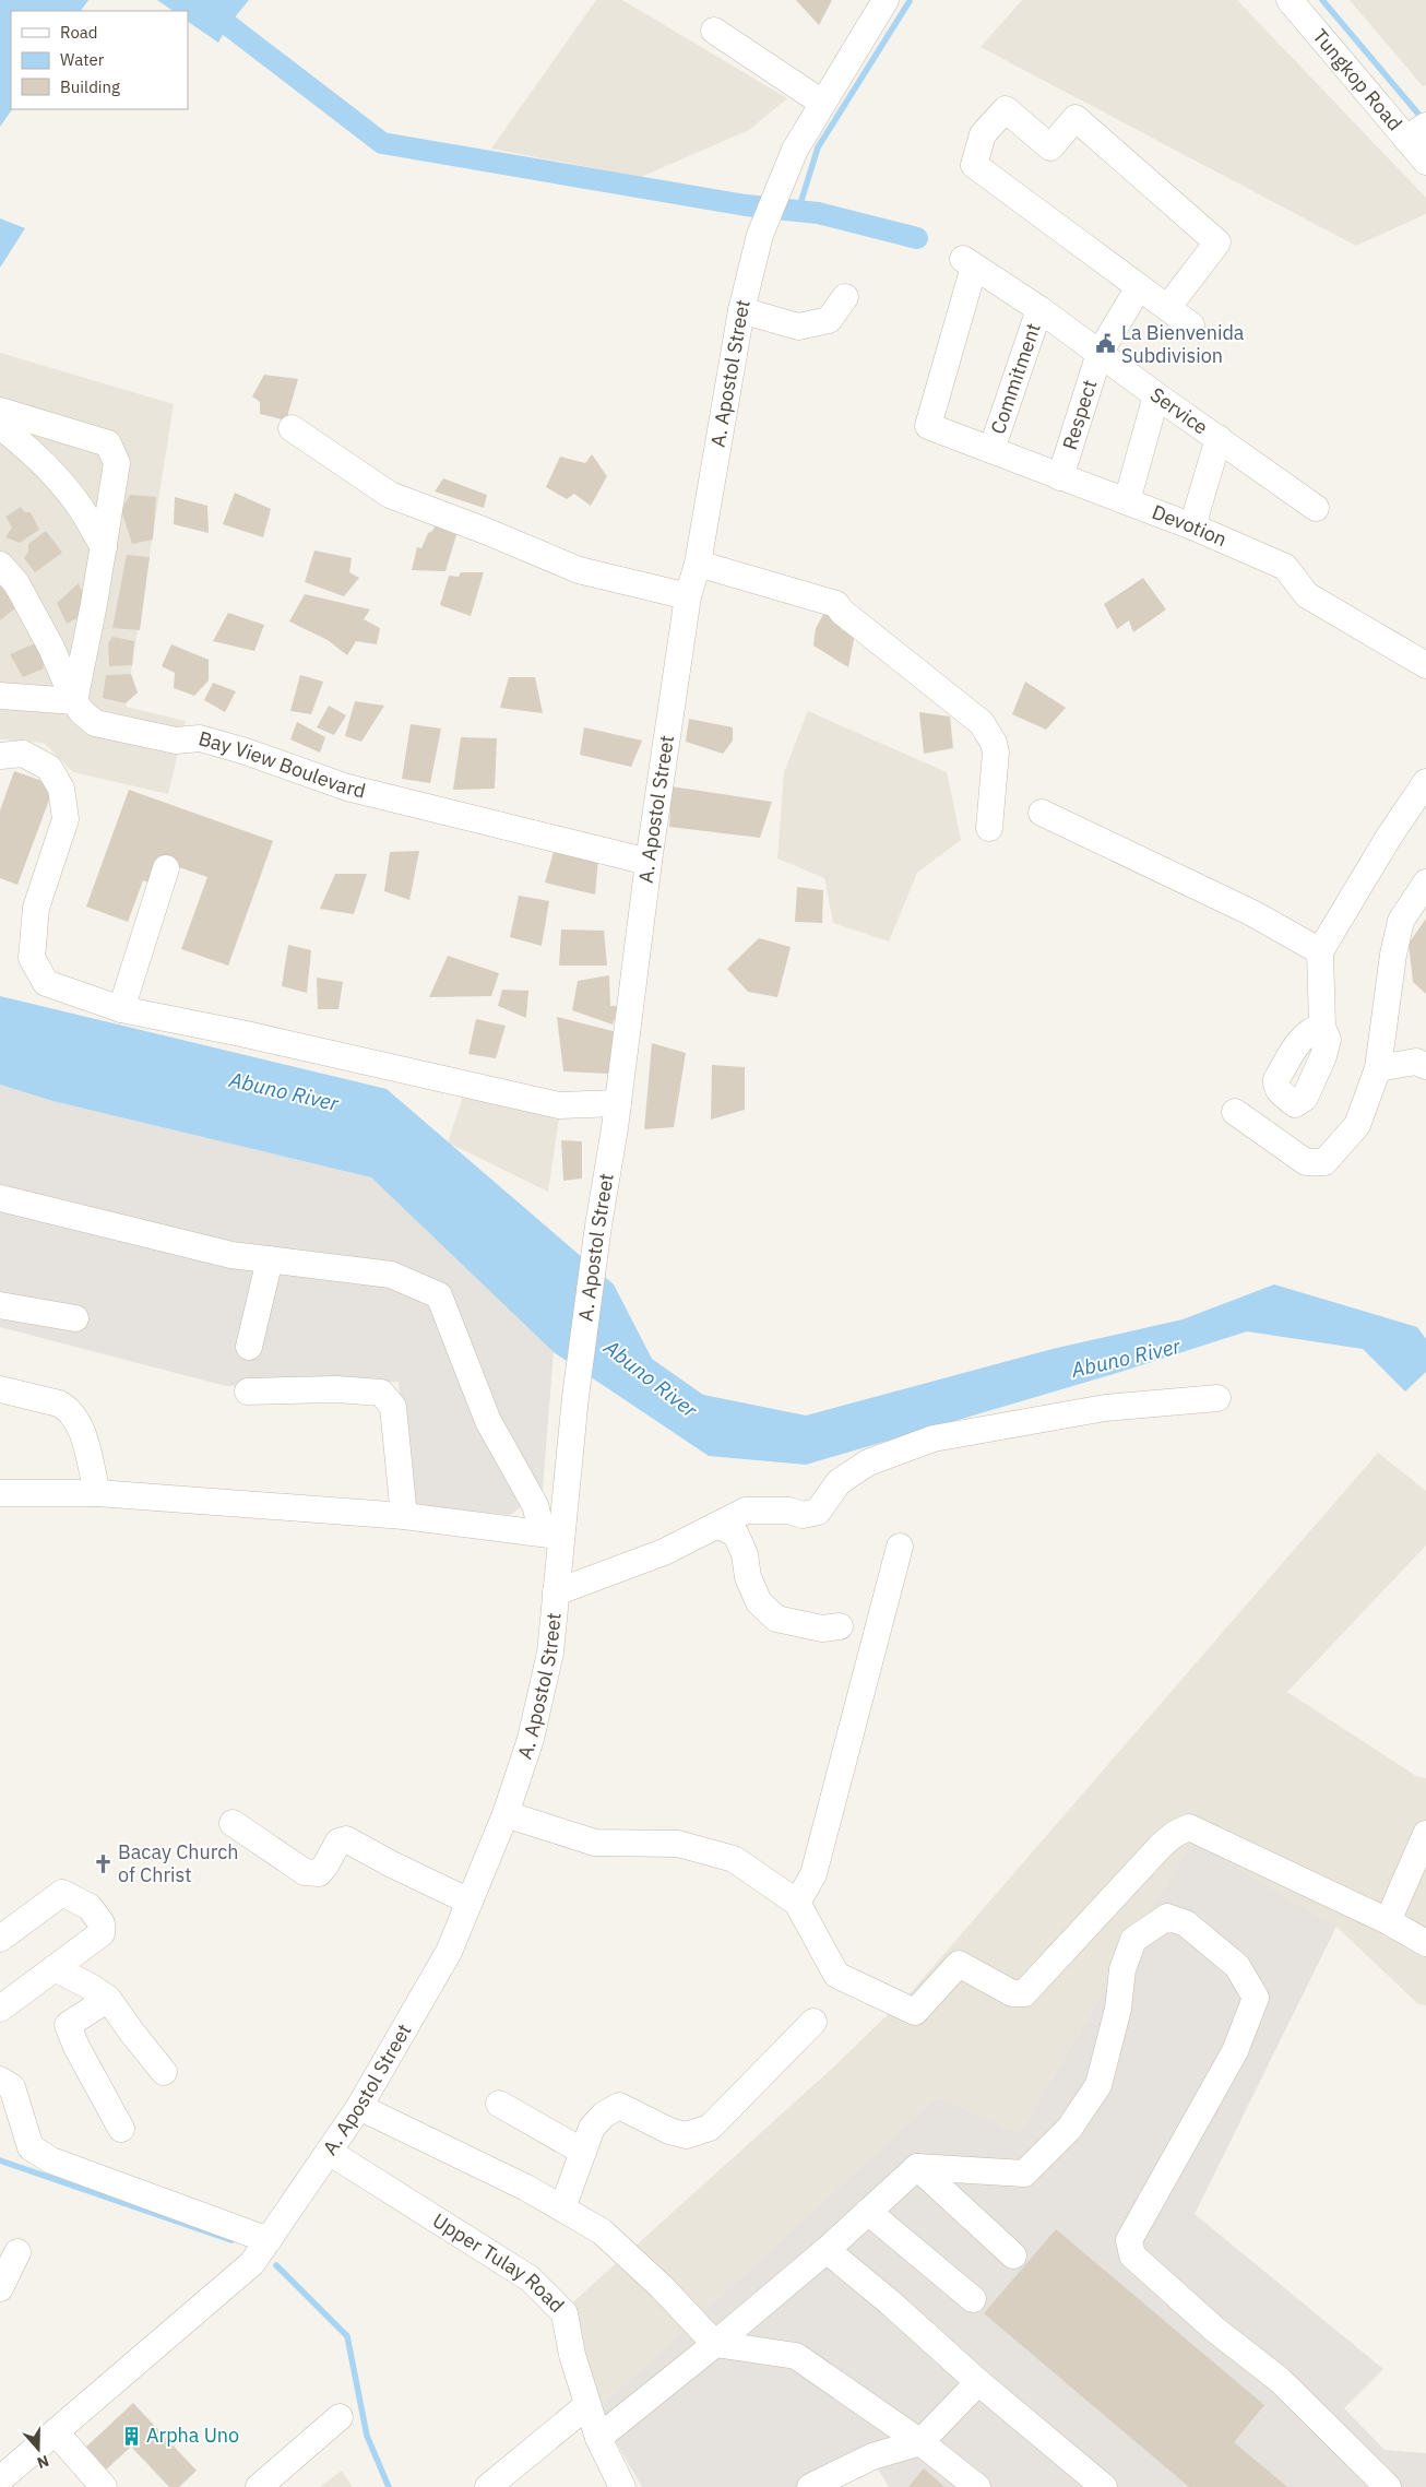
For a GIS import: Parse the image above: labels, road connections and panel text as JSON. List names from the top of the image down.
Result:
{
  "streets": {
    "street": [
      "Tungkop Road",
      "A. Apostol Street",
      "Commitment",
      "Service",
      "Respect",
      "Devotion",
      "Bay View Boulevard",
      "Upper Tulay Road"
    ]
  },
  "crossings": [
    ["A. Apostol Street", "Bay View Boulevard"],
    ["A. Apostol Street", "Upper Tulay Road"],
    ["Commitment", "Service"],
    ["Commitment", "Devotion"],
    ["Service", "Respect"],
    ["Service", "Devotion"],
    ["Respect", "Devotion"]
  ],
  "water": ["Abuno River"],
  "places": {
    "public building": ["La Bienvenida Subdivision"],
    "church": ["Bacay Church of Christ"],
    "building": ["Arpha Uno"]
  },
  "legend": ["Road", "Water", "Building"],
  "north": "bottom"
}
